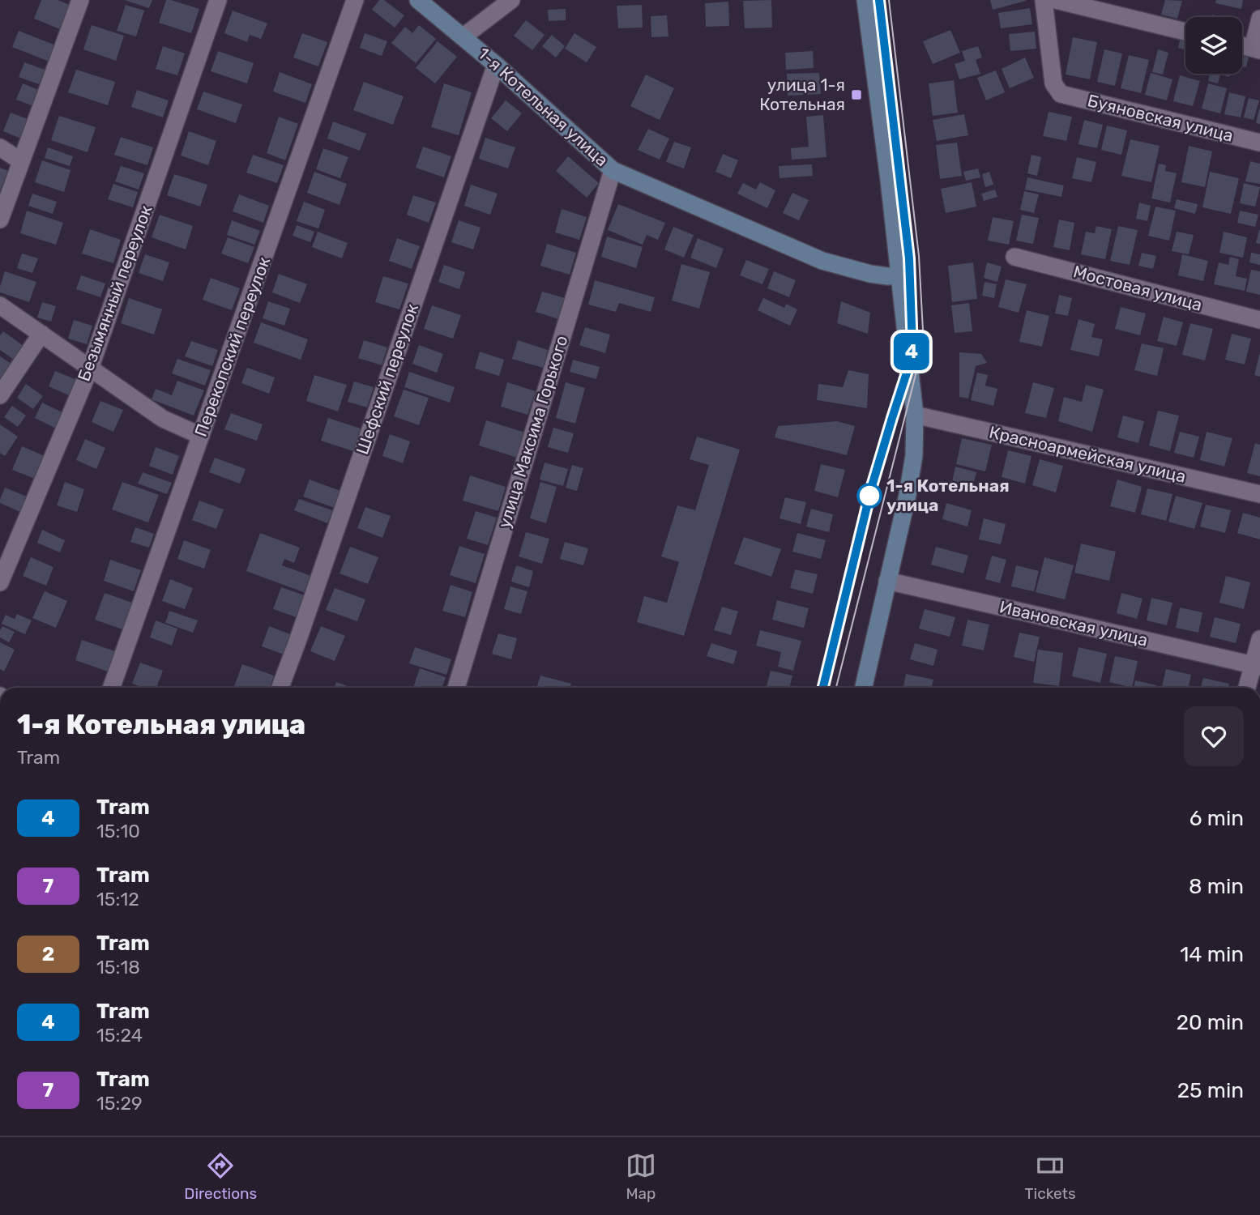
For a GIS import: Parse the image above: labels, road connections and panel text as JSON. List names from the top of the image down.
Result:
{
  "streets": {
    "main road": ["1-я Котельная улица"],
    "street": [
      "Буяновская улица",
      "Мостовая улица",
      "Безымянный переулок",
      "Перекопский переулок",
      "Шефский переулок",
      "улица Максима Горького",
      "Красноармейская улица",
      "Ивановская улица"
    ]
  },
  "crossings": [
    ["1-я Котельная улица", "Шефский переулок"],
    ["1-я Котельная улица", "улица Максима Горького"]
  ],
  "places": {
    "transit": ["улица 1-я Котельная"],
    "other": ["1-я Котельная улица"]
  },
  "lines": ["tram line 4"],
  "page": {
    "on_map": "4",
    "heading": ["1-я Котельная улица", "Tram"],
    "list": [
      {
        "mark": "4",
        "name": "Tram",
        "note": "15:10",
        "value": "6 min"
      },
      {
        "mark": "7",
        "name": "Tram",
        "note": "15:12",
        "value": "8 min"
      },
      {
        "mark": "2",
        "name": "Tram",
        "note": "15:18",
        "value": "14 min"
      },
      {
        "mark": "4",
        "name": "Tram",
        "note": "15:24",
        "value": "20 min"
      },
      {
        "mark": "7",
        "name": "Tram",
        "note": "15:29",
        "value": "25 min"
      }
    ],
    "tabs": ["Directions", "Map", "Tickets"]
  }
}
